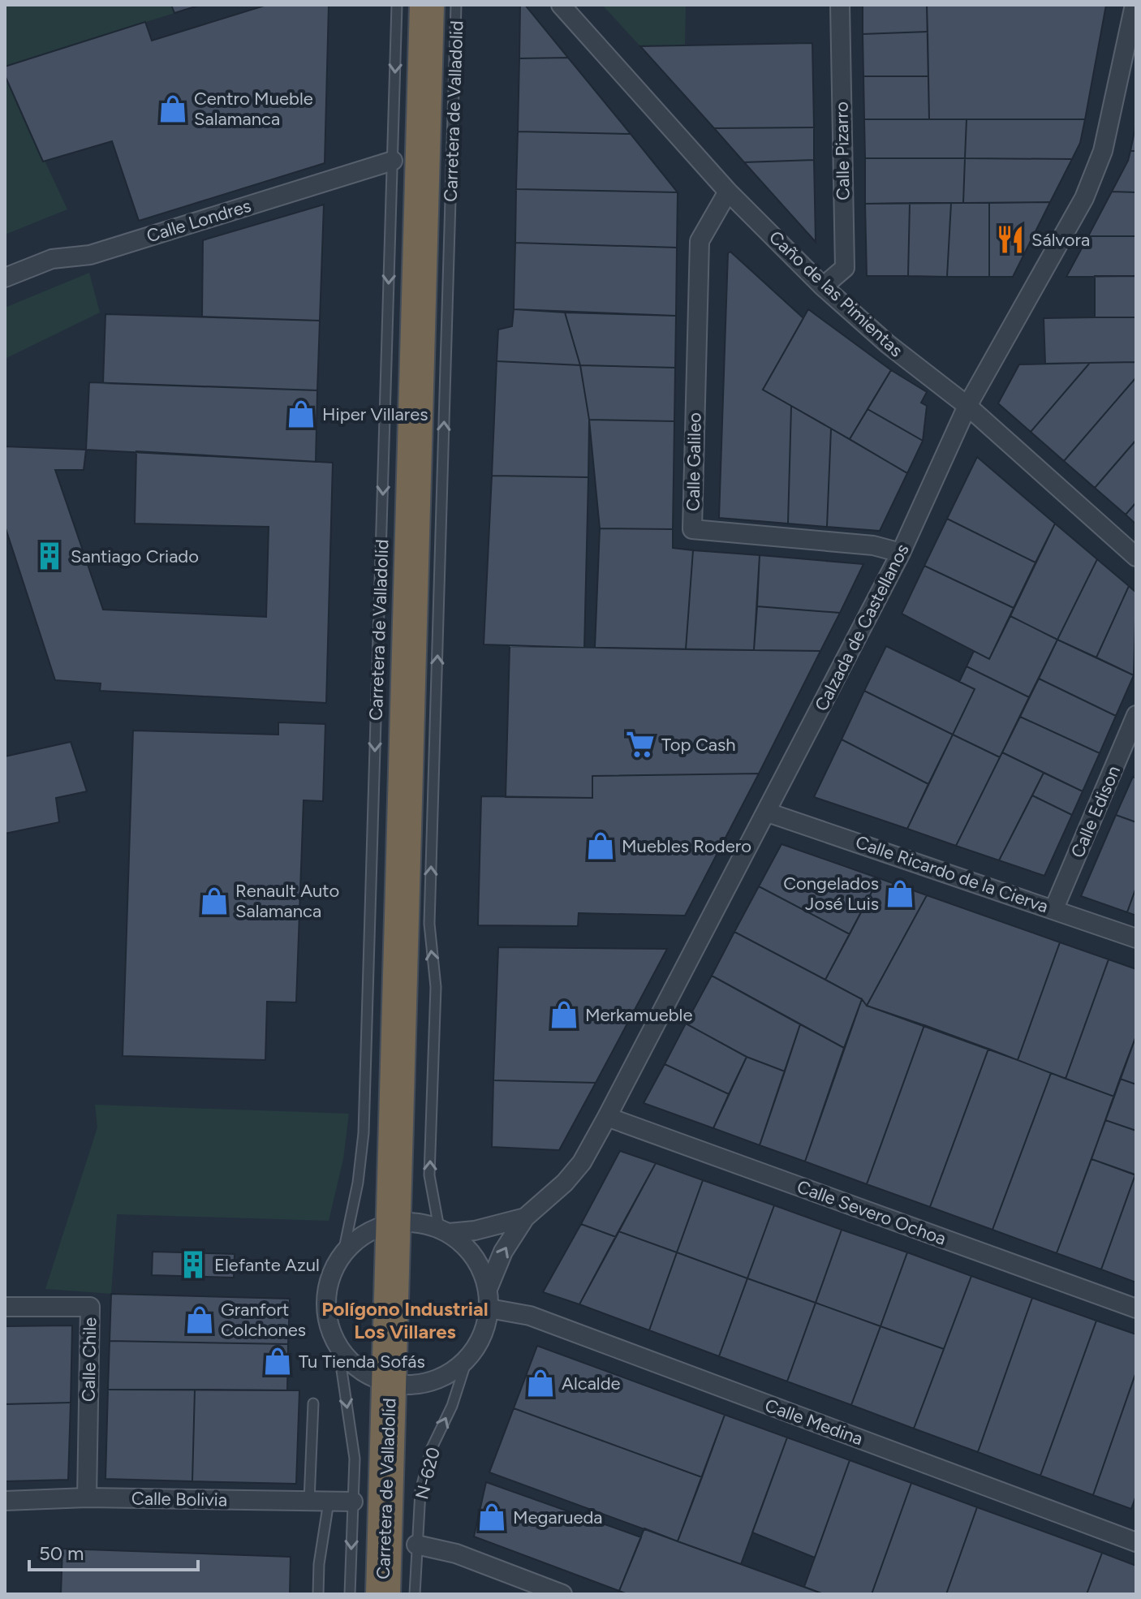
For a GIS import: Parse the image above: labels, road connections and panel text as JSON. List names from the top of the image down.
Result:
{
  "streets": {
    "highway": ["Carretera de Valladolid"],
    "street": [
      "Calle Pizarro",
      "Calle Londres",
      "Caño de las Pimientas",
      "Calle Galileo",
      "Calzada de Castellanos",
      "Calle Edison",
      "Calle Ricardo de la Cierva",
      "Calle Severo Ochoa",
      "Calle Chile",
      "Calle Medina",
      "Calle Bolivia"
    ],
    "lane": ["N-620"]
  },
  "crossings": [
    ["Carretera de Valladolid", "Calle Londres"],
    ["Carretera de Valladolid", "Calzada de Castellanos"],
    ["Carretera de Valladolid", "Calle Medina"],
    ["Carretera de Valladolid", "N-620"],
    ["Carretera de Valladolid", "Calle Bolivia"],
    ["Calle Pizarro", "Caño de las Pimientas"],
    ["Caño de las Pimientas", "Calle Galileo"],
    ["Caño de las Pimientas", "Calzada de Castellanos"],
    ["Calle Galileo", "Calzada de Castellanos"],
    ["Calzada de Castellanos", "Calle Ricardo de la Cierva"],
    ["Calzada de Castellanos", "Calle Severo Ochoa"],
    ["Calle Edison", "Calle Ricardo de la Cierva"],
    ["Calle Chile", "Calle Bolivia"]
  ],
  "one_way": ["N-620"],
  "districts": ["Polígono Industrial Los Villares"],
  "places": {
    "shop": [
      "Centro Mueble Salamanca",
      "Hiper Villares",
      "Muebles Rodero",
      "Congelados José Luis",
      "Renault Auto Salamanca",
      "Merkamueble",
      "Granfort Colchones",
      "Tu Tienda Sofás",
      "Alcalde",
      "Megarueda"
    ],
    "restaurant": ["Sálvora"],
    "building": ["Santiago Criado", "Elefante Azul"],
    "supermarket": ["Top Cash"]
  },
  "scale_bar": "50 m"
}
